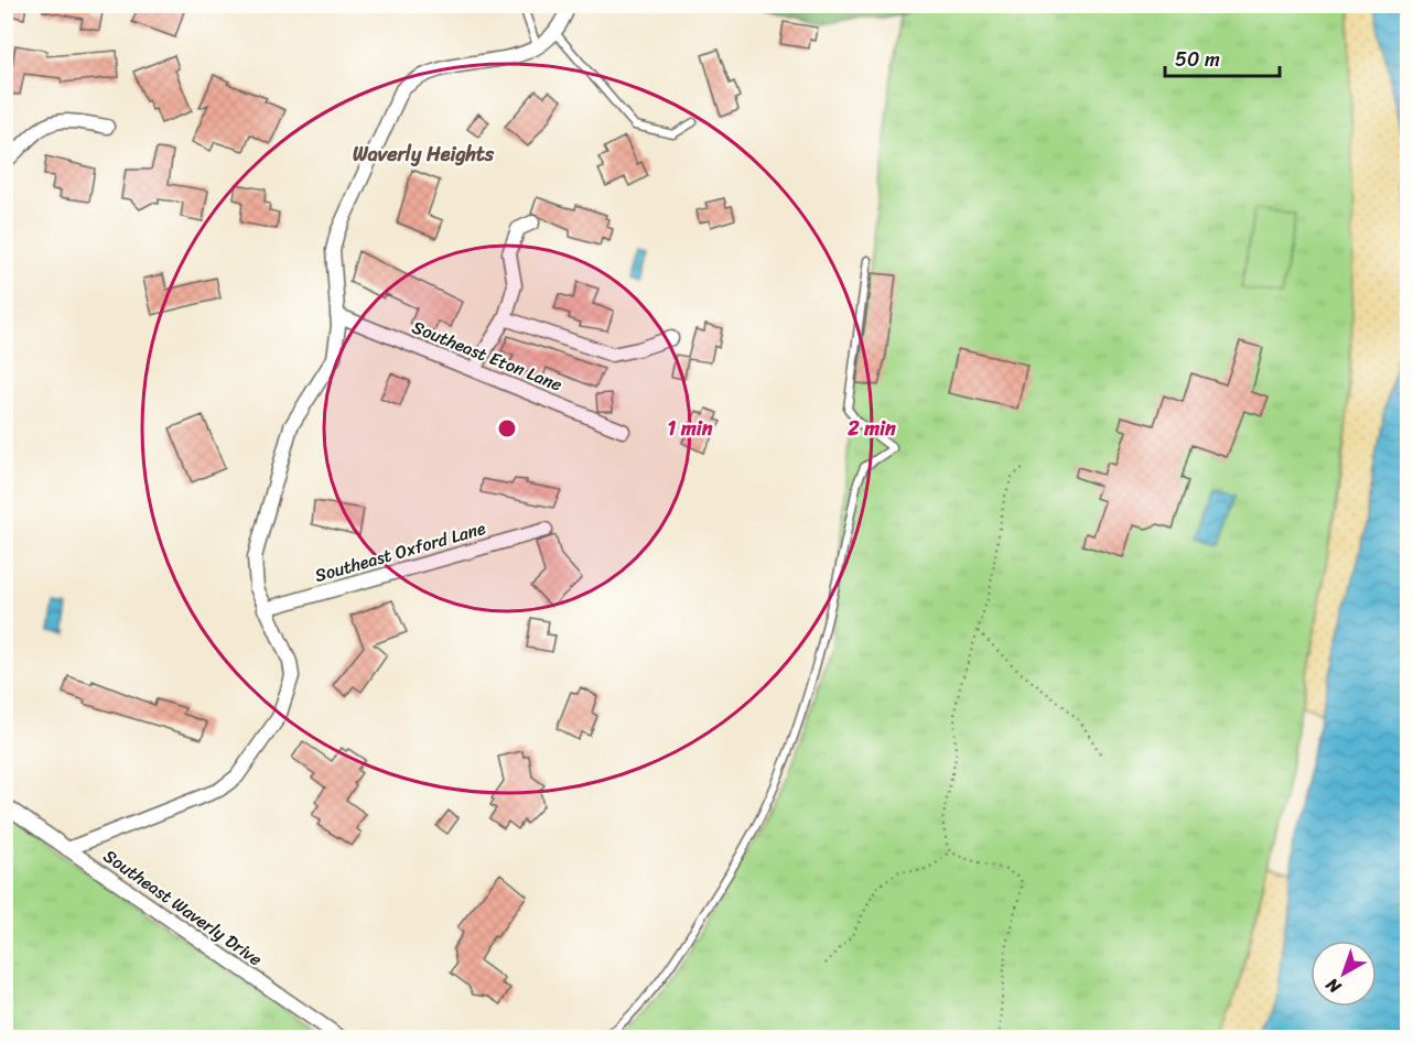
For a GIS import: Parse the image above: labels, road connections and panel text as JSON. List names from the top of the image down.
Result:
{
  "streets": {
    "street": ["Southeast Eton Lane", "Southeast Oxford Lane", "Southeast Waverly Drive"]
  },
  "districts": ["Waverly Heights"],
  "scale_bar": "50 m",
  "north": "bottom left",
  "rings": ["1 min", "2 min"]
}
